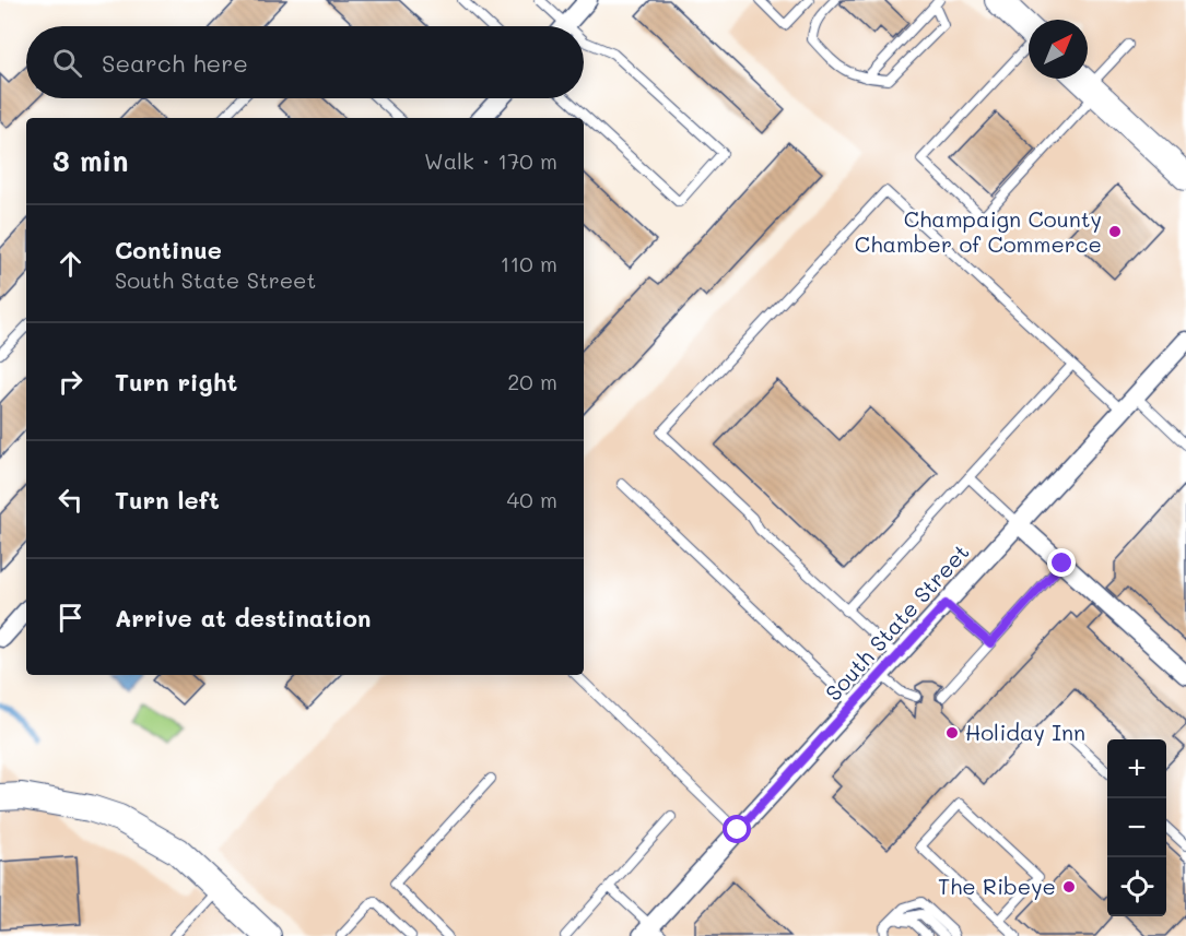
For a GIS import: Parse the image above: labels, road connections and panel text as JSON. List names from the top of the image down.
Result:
{
  "streets": {
    "street": ["South State Street"]
  },
  "places": ["Champaign County Chamber of Commerce", "Holiday Inn", "The Ribeye"],
  "north": "top right",
  "page": {
    "search": "Search here",
    "heading": ["3 min", "Walk · 170 m"],
    "list": [
      ["Continue", "South State Street", "110 m"],
      ["Turn right", "20 m"],
      ["Turn left", "40 m"],
      "Arrive at destination"
    ],
    "map_buttons": ["+", "−"]
  }
}
